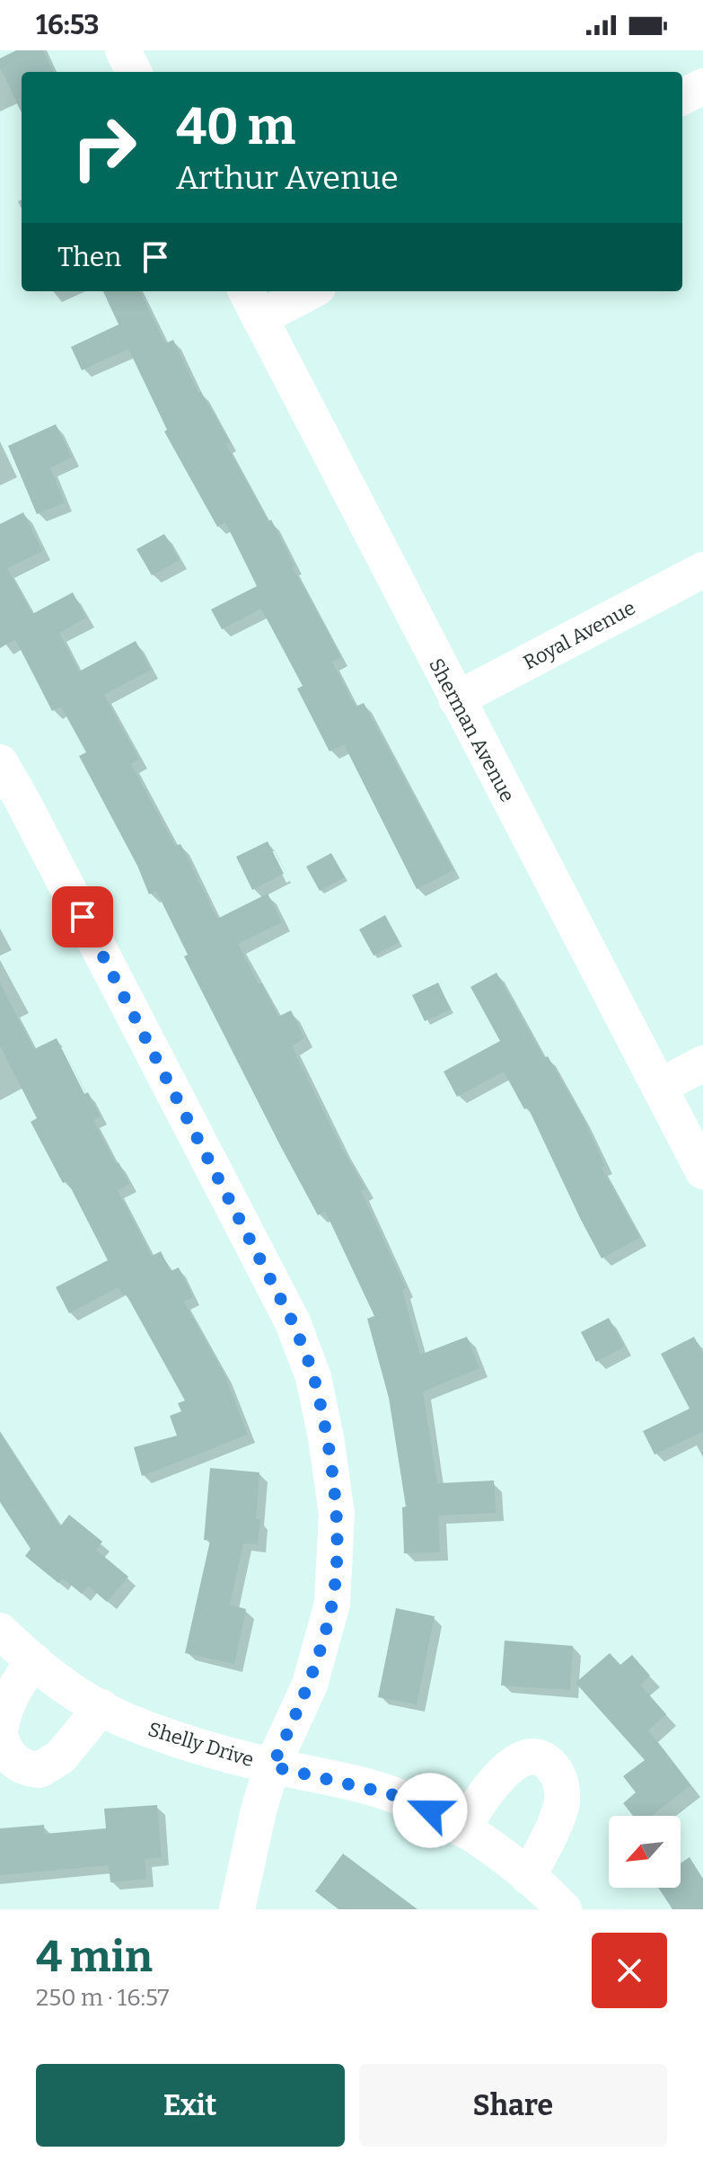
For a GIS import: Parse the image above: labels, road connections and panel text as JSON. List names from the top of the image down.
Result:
{
  "streets": {
    "street": ["Royal Avenue", "Sherman Avenue", "Shelly Drive"]
  },
  "crossings": [
    ["Royal Avenue", "Sherman Avenue"]
  ],
  "north": "bottom left",
  "page": {
    "status": "16:53",
    "turn": ["40 m", "Arthur Avenue"],
    "then": "Then",
    "heading": ["4 min", "250 m · 16:57"],
    "buttons": ["Exit", "Share"]
  }
}
